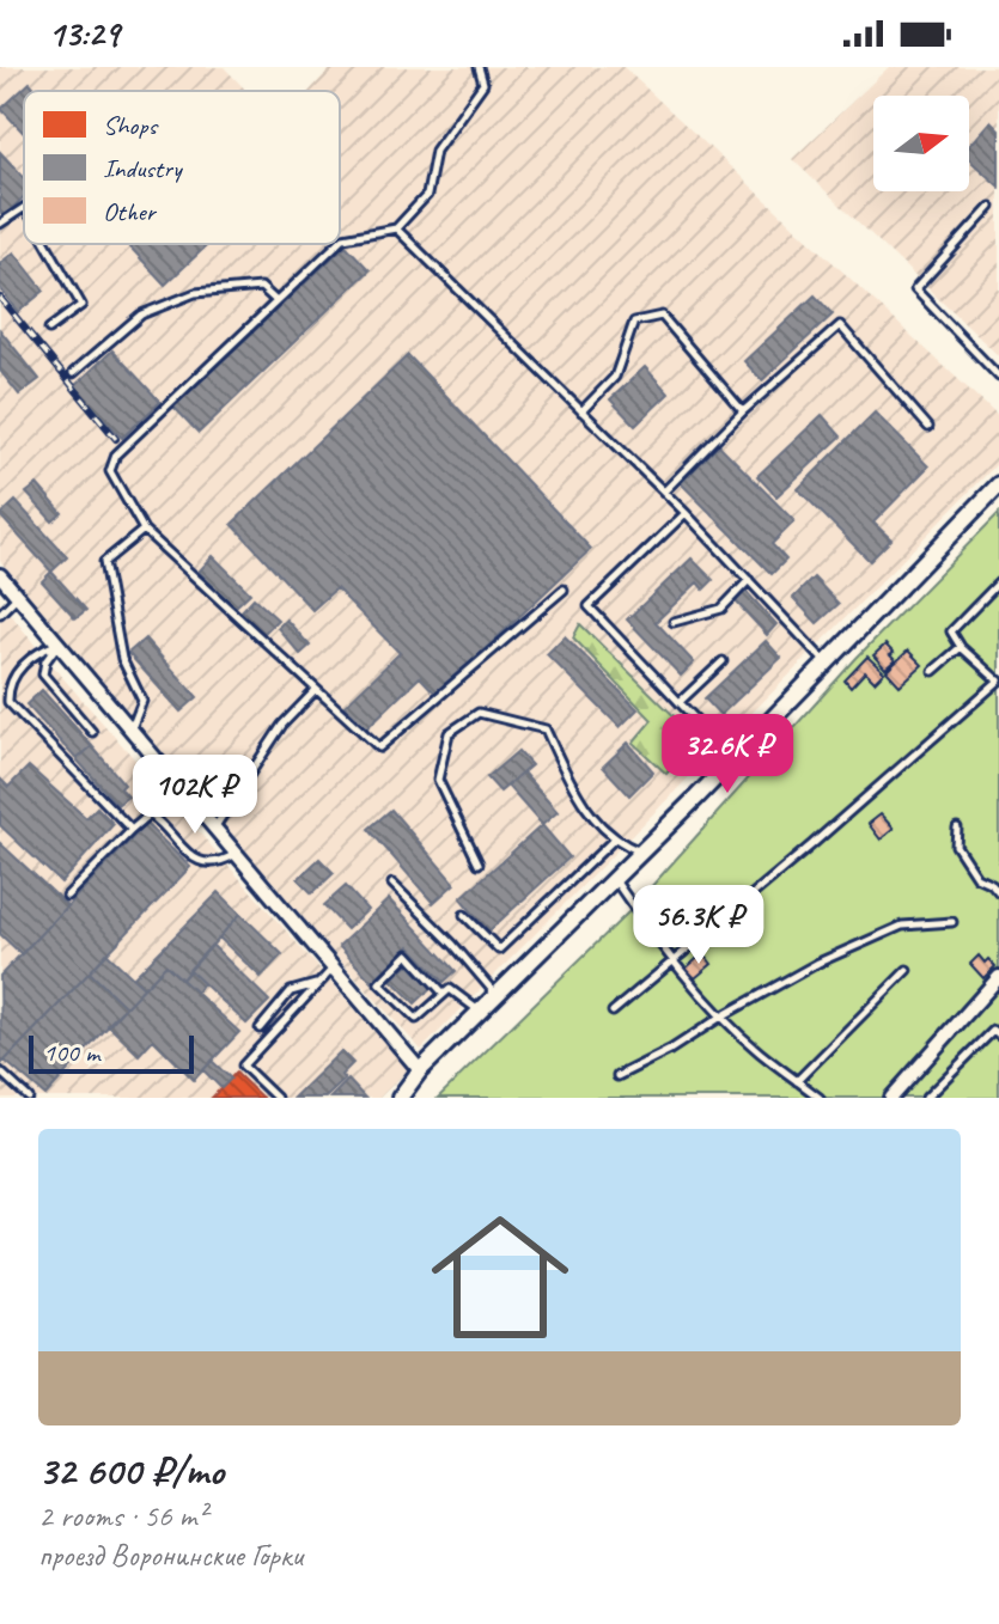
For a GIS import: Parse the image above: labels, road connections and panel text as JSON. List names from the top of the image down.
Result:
{
  "legend": ["Shops", "Industry", "Other"],
  "scale_bar": "100 m",
  "north": "right",
  "page": {
    "status": "13:29",
    "price": ["32.6K ₽", "102K ₽", "56.3K ₽"],
    "scale": "100 m",
    "list": [
      {
        "name": "32 600 ₽/mo",
        "note": "2 rooms · 56 m² · проезд Воронинские Горки"
      }
    ]
  }
}
